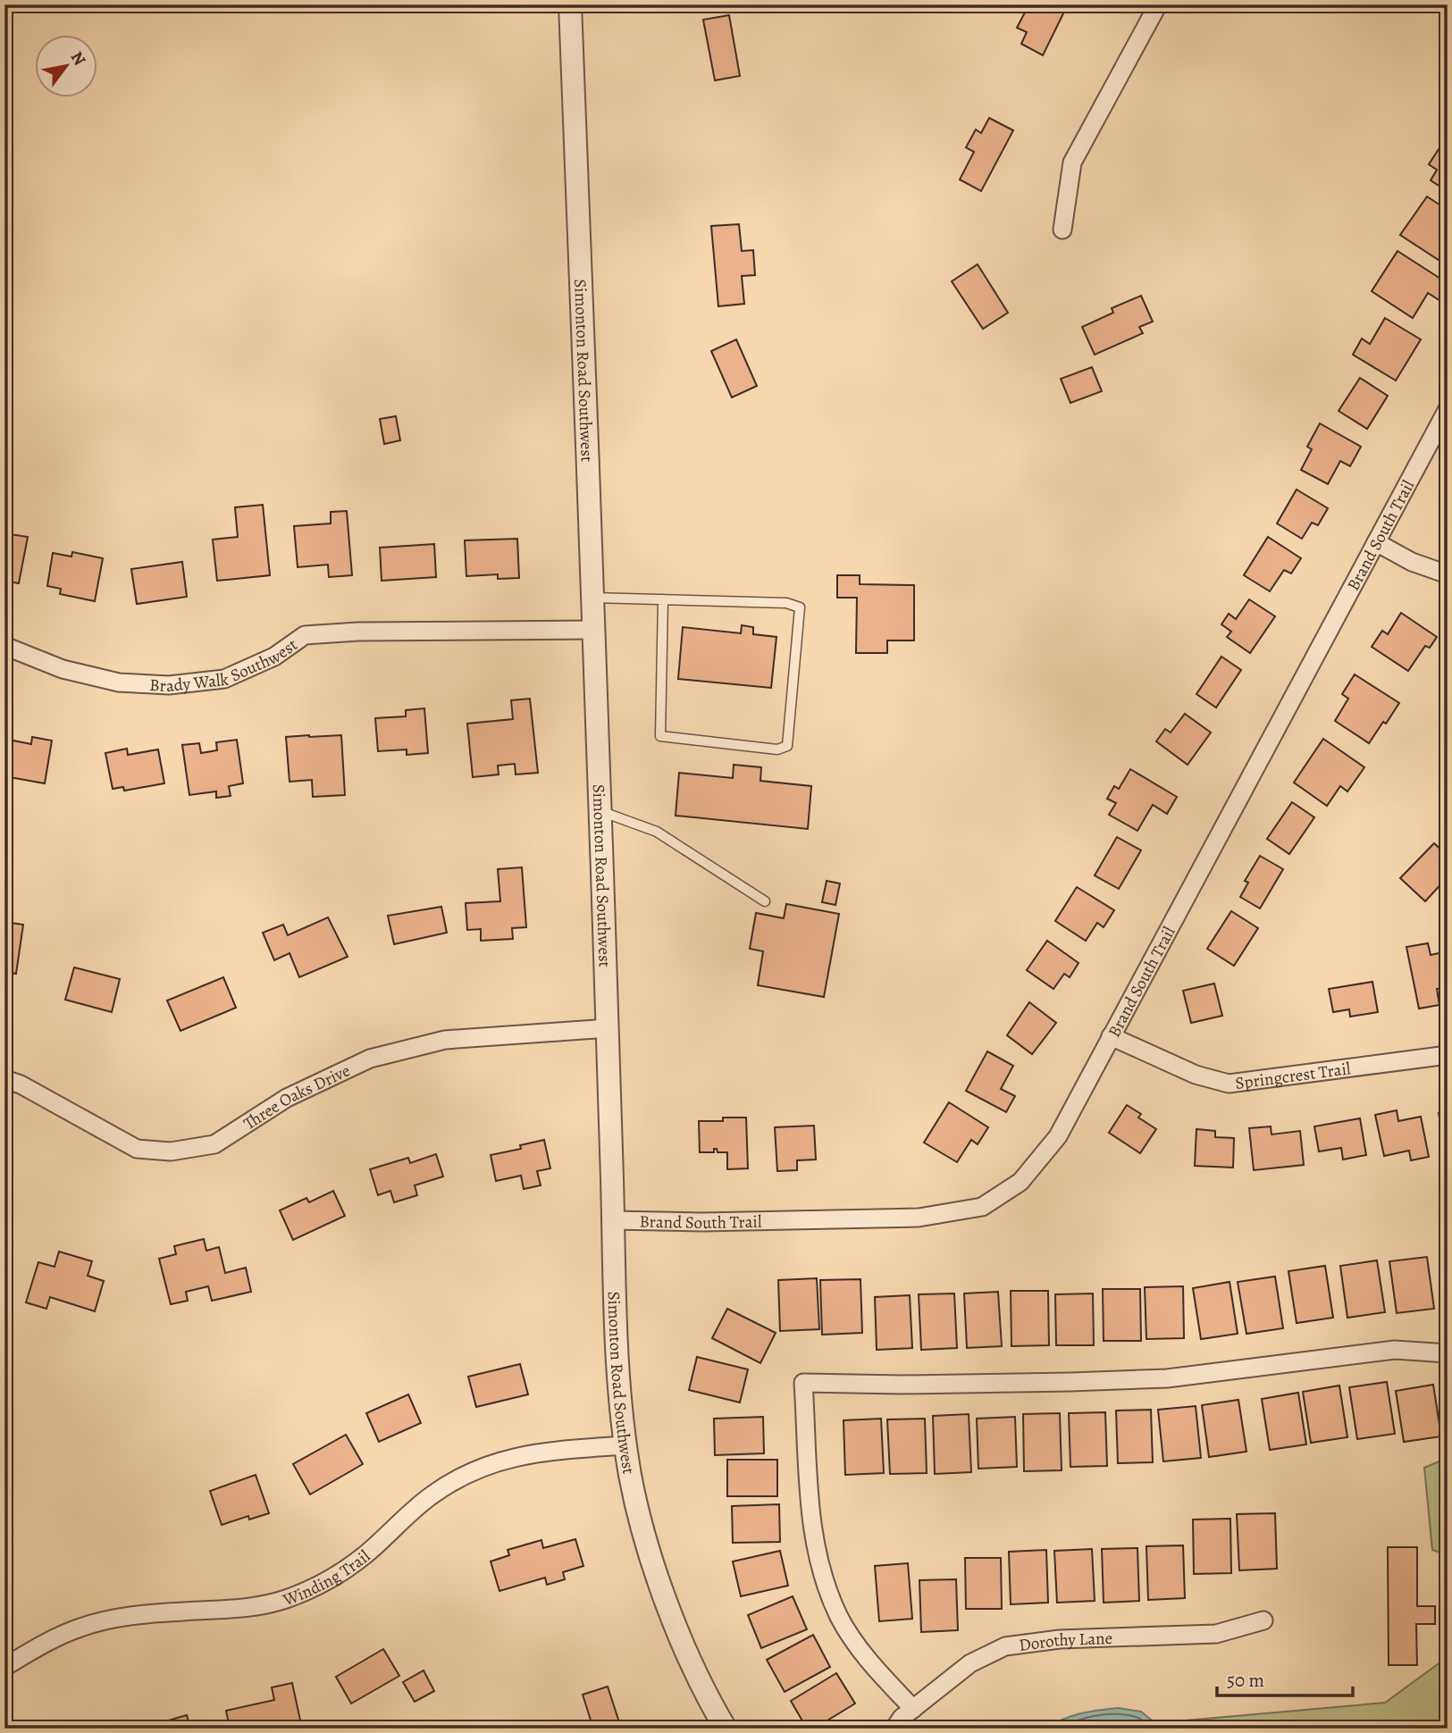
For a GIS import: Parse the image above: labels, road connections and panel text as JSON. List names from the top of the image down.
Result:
{
  "streets": {
    "street": [
      "Simonton Road Southwest",
      "Brand South Trail",
      "Brady Walk Southwest",
      "Springcrest Trail",
      "Three Oaks Drive",
      "Winding Trail",
      "Dorothy Lane"
    ]
  },
  "crossings": [
    ["Simonton Road Southwest", "Brand South Trail"],
    ["Simonton Road Southwest", "Brady Walk Southwest"],
    ["Simonton Road Southwest", "Three Oaks Drive"],
    ["Simonton Road Southwest", "Winding Trail"],
    ["Brand South Trail", "Springcrest Trail"]
  ],
  "scale_bar": "50 m",
  "north": "top right"
}
